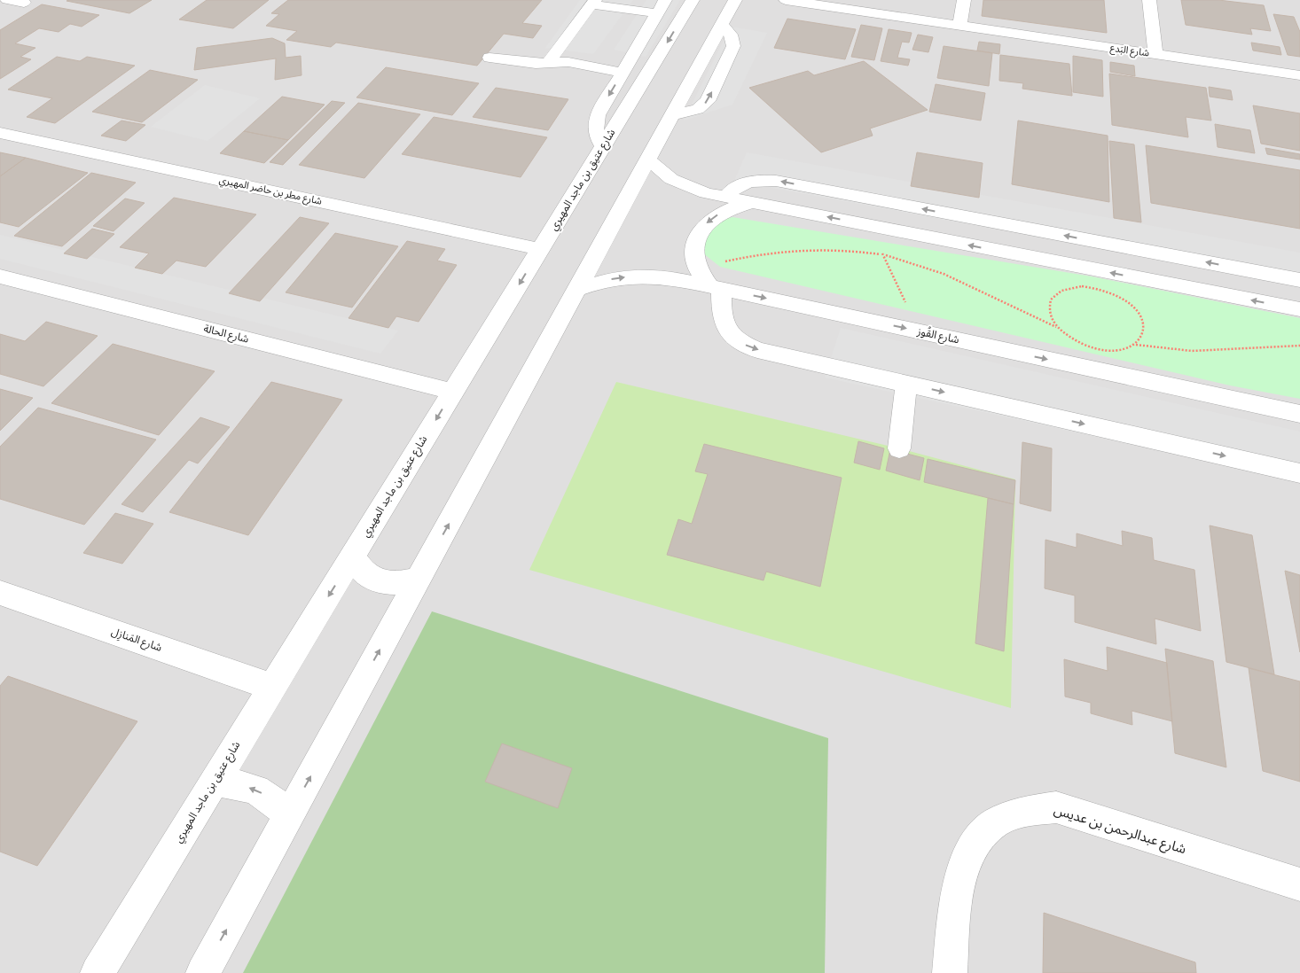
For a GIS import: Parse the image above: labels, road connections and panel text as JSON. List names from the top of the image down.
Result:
{
  "streets": {
    "street": [
      "شارع البَدع",
      "شارع عتيق بن ماجد المهيري",
      "شارع مطر بن حاضر المهيري",
      "شارع الحالة",
      "شارع القُوز",
      "شارع المَنازِل",
      "شارع عبدالرحمن بن عديس"
    ]
  },
  "crossings": [
    ["شارع عتيق بن ماجد المهيري", "شارع مطر بن حاضر المهيري"],
    ["شارع عتيق بن ماجد المهيري", "شارع الحالة"],
    ["شارع عتيق بن ماجد المهيري", "شارع المَنازِل"]
  ]
}
